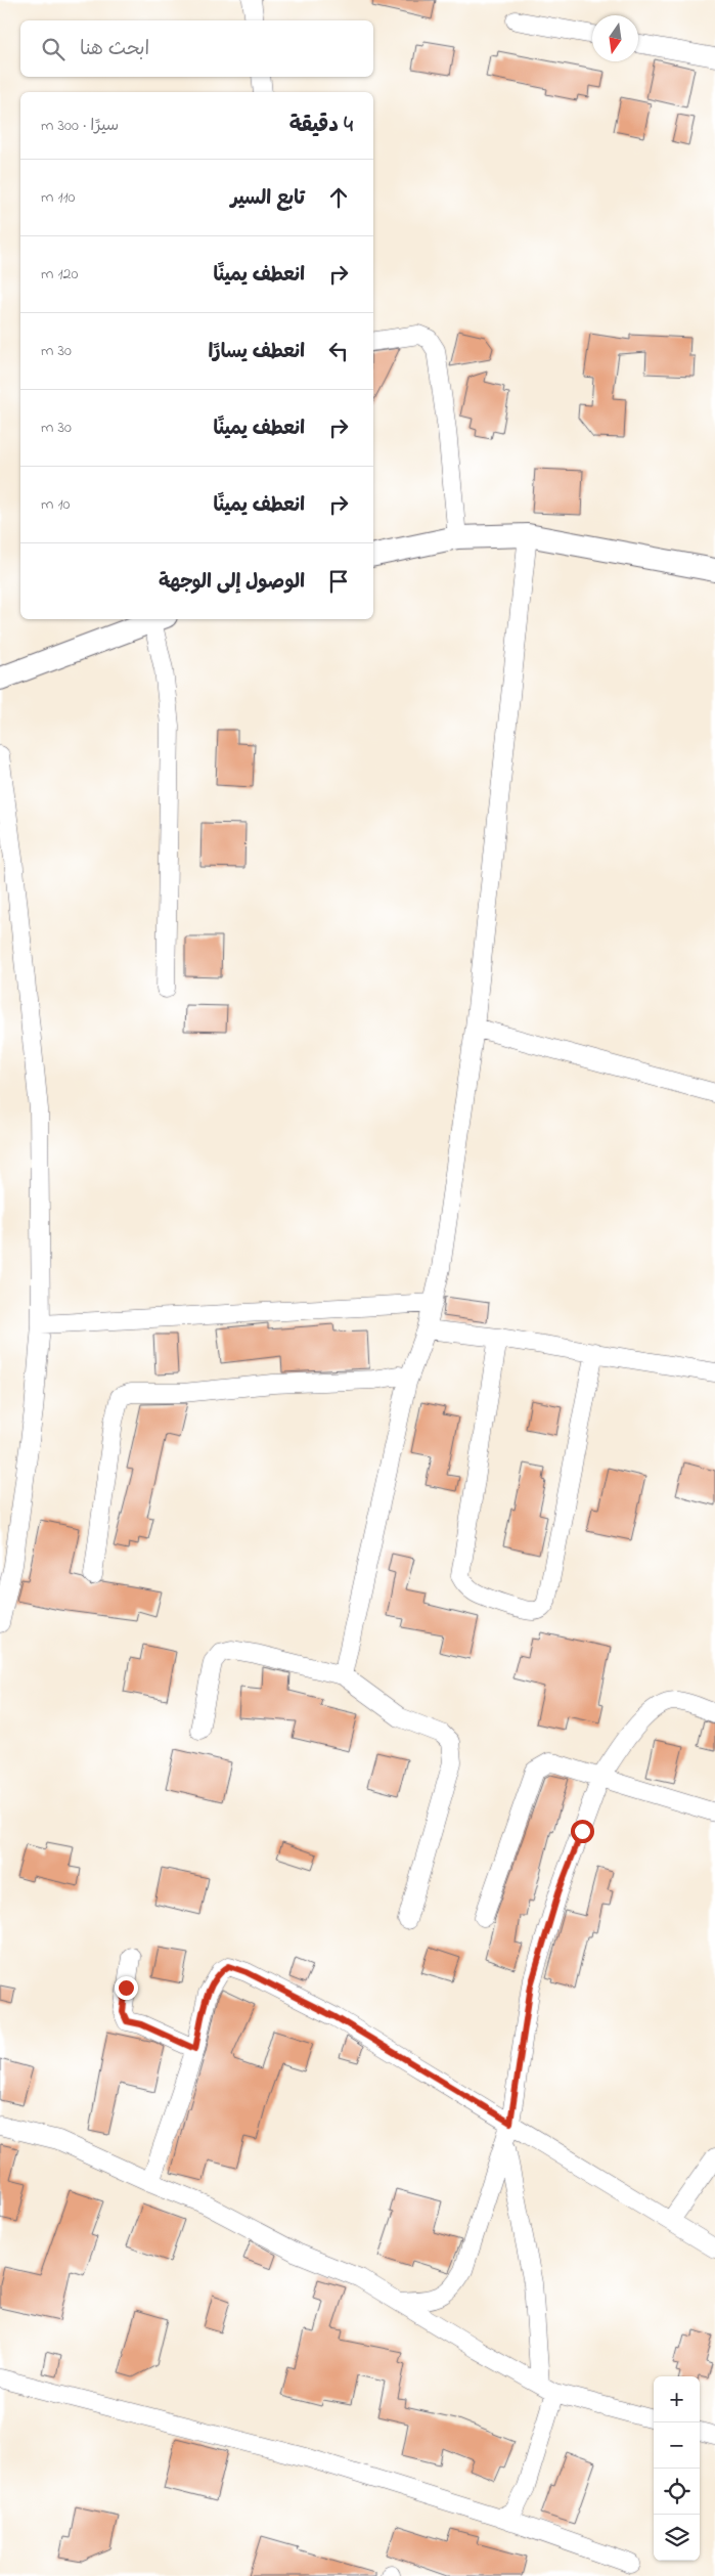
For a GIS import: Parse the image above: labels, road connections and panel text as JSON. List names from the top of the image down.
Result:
{
  "north": "bottom",
  "page": {
    "search": "ابحث هنا",
    "heading": ["4 دقيقة", "سيرًا · 300 m"],
    "list": [
      ["تابع السير", "110 m"],
      ["انعطف يمينًا", "120 m"],
      ["انعطف يسارًا", "30 m"],
      ["انعطف يمينًا", "30 m"],
      ["انعطف يمينًا", "10 m"],
      "الوصول إلى الوجهة"
    ],
    "map_buttons": ["+", "−"]
  }
}
